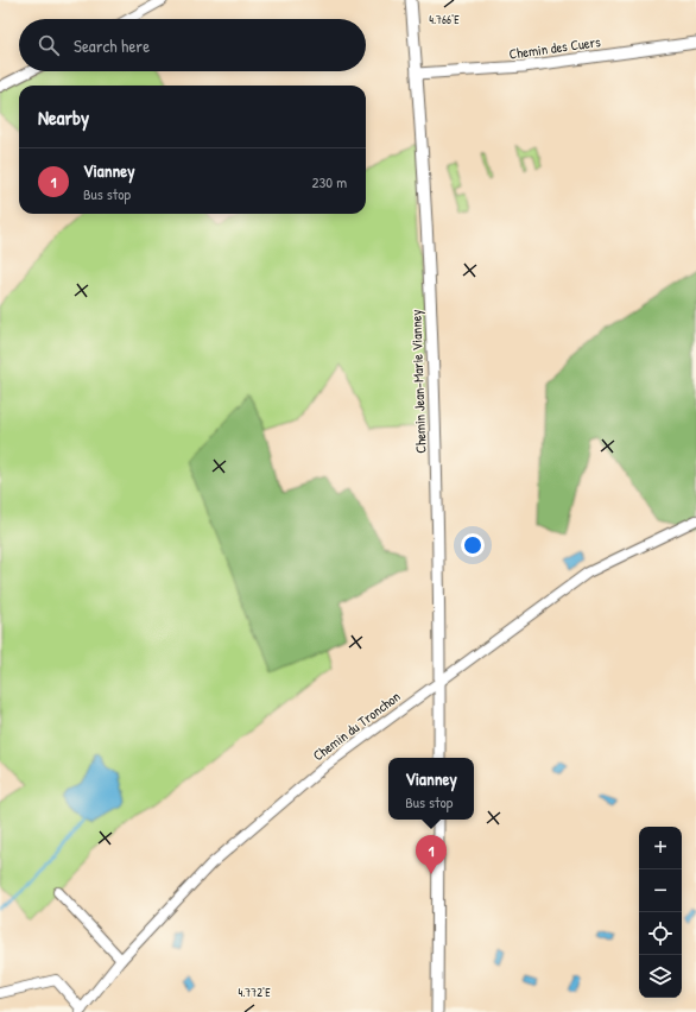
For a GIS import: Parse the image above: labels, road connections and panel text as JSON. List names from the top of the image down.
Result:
{
  "streets": {
    "street": ["Chemin des Cuers", "Chemin Jean-Marie Vianney", "Chemin du Tronchon"]
  },
  "crossings": [
    ["Chemin des Cuers", "Chemin Jean-Marie Vianney"],
    ["Chemin Jean-Marie Vianney", "Chemin du Tronchon"]
  ],
  "page": {
    "search": "Search here",
    "heading": "Nearby",
    "list": [
      {
        "mark": "1",
        "name": "Vianney",
        "note": "Bus stop",
        "value": "230 m"
      }
    ],
    "popup": ["Vianney", "Bus stop"],
    "map_buttons": ["+", "−"],
    "pins": "1"
  },
  "coordinates": ["4.766°E", "4.772°E"]
}
